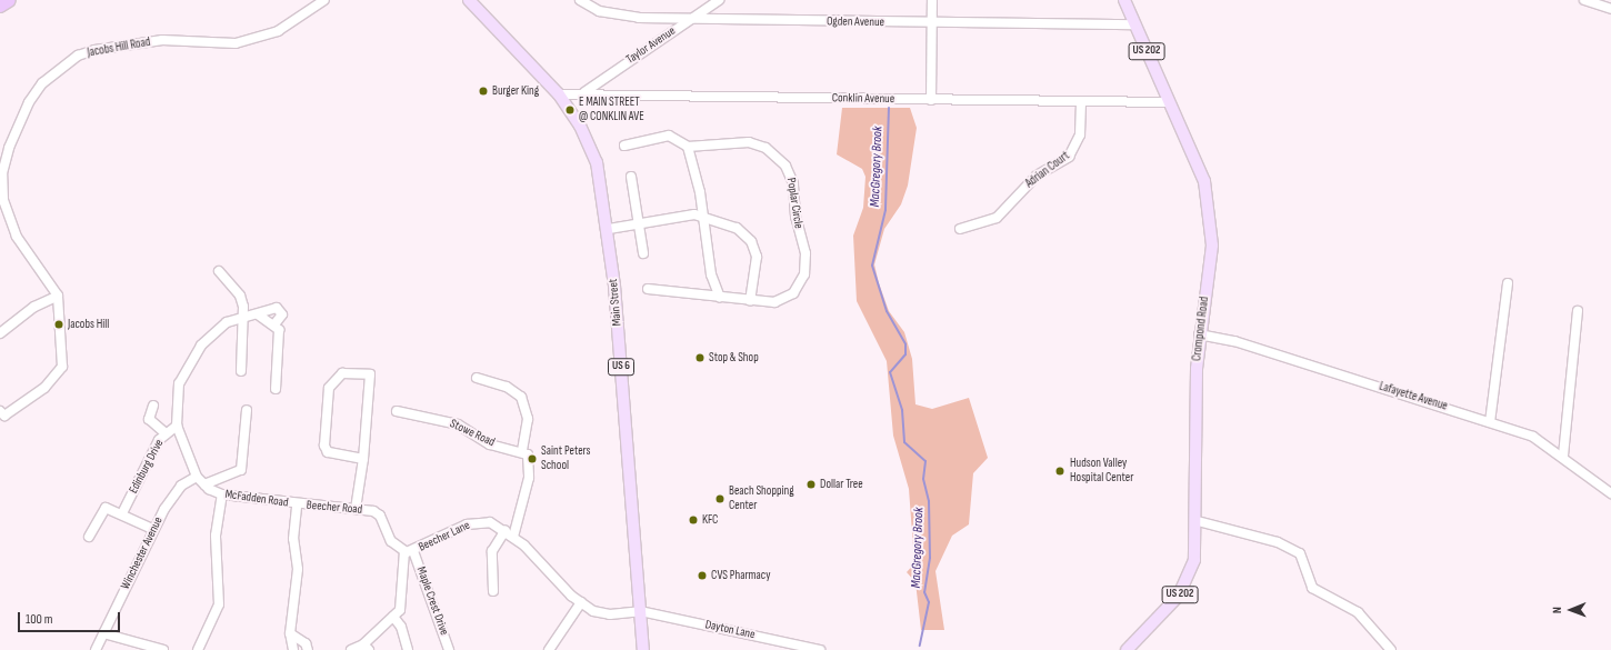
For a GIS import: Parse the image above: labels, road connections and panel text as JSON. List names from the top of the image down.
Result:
{
  "streets": {
    "main road": [
      "US 202",
      "Main Street",
      "Crompond Road",
      "US 6"
    ],
    "street": [
      "Ogden Avenue",
      "Taylor Avenue",
      "Jacobs Hill Road",
      "Conklin Avenue",
      "Adrian Court",
      "Poplar Circle",
      "Lafayette Avenue",
      "Stowe Road",
      "Edinburg Drive",
      "McFadden Road",
      "Beecher Road",
      "Beecher Lane",
      "Winchester Avenue",
      "Maple Crest Drive",
      "Dayton Lane"
    ]
  },
  "crossings": [
    ["Ogden Avenue", "Taylor Avenue"],
    ["Ogden Avenue", "Crompond Road"],
    ["Taylor Avenue", "Conklin Avenue"],
    ["Conklin Avenue", "Adrian Court"],
    ["Conklin Avenue", "Main Street"],
    ["Conklin Avenue", "Crompond Road"],
    ["Main Street", "Beecher Lane"],
    ["Main Street", "Dayton Lane"],
    ["Crompond Road", "Lafayette Avenue"],
    ["Edinburg Drive", "McFadden Road"],
    ["McFadden Road", "Beecher Road"],
    ["McFadden Road", "Winchester Avenue"],
    ["Beecher Road", "Beecher Lane"],
    ["Beecher Road", "Maple Crest Drive"],
    ["Beecher Lane", "Maple Crest Drive"],
    ["Beecher Lane", "Dayton Lane"]
  ],
  "water": ["MacGregory Brook"],
  "places": [
    "Burger King",
    "E MAIN STREET @ CONKLIN AVE",
    "Jacobs Hill",
    "Stop & Shop",
    "Saint Peters School",
    "Hudson Valley Hospital Center",
    "Dollar Tree",
    "Beach Shopping Center",
    "KFC",
    "CVS Pharmacy"
  ],
  "scale_bar": "100 m",
  "north": "left"
}
